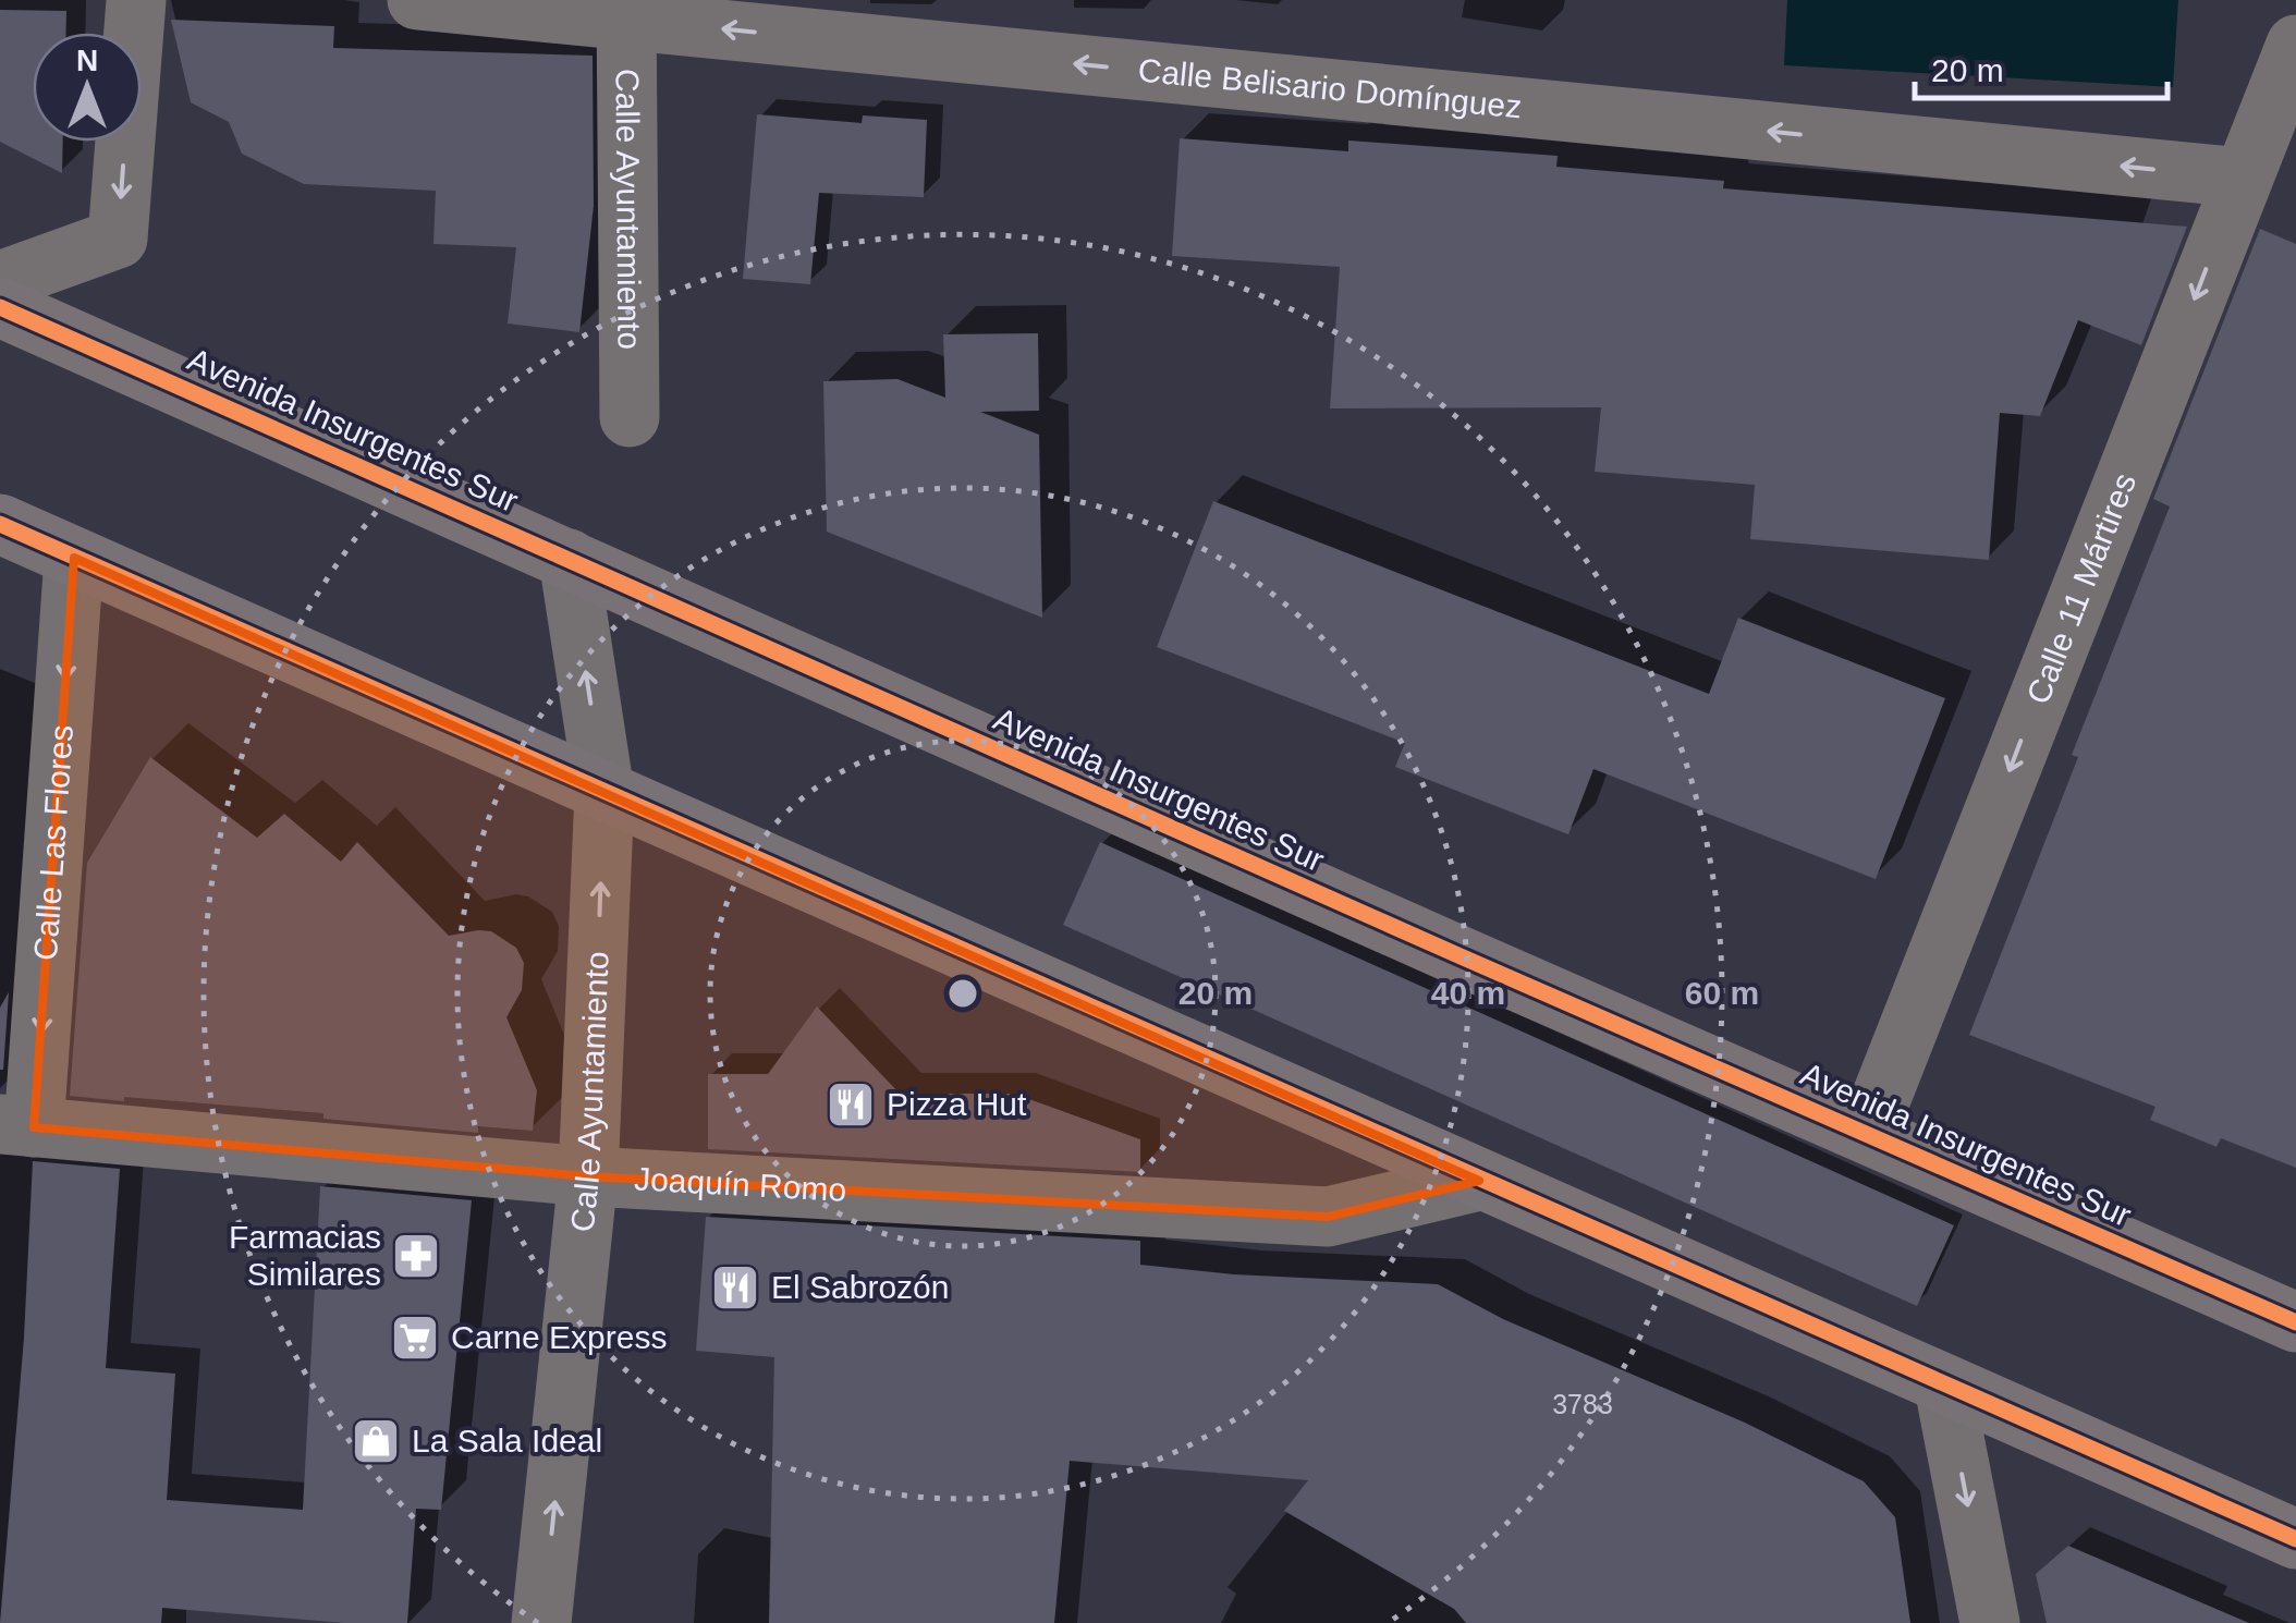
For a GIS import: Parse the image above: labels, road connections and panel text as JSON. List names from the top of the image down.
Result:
{
  "streets": {
    "main road": ["Avenida Insurgentes Sur"],
    "street": [
      "Calle Belisario Domínguez",
      "Calle Ayuntamiento",
      "Calle 11 Mártires",
      "Calle Las Flores",
      "Joaquín Romo"
    ]
  },
  "crossings": [
    ["Calle Belisario Domínguez", "Calle Ayuntamiento"],
    ["Calle Belisario Domínguez", "Calle 11 Mártires"],
    ["Calle Ayuntamiento", "Avenida Insurgentes Sur"],
    ["Calle Ayuntamiento", "Joaquín Romo"],
    ["Avenida Insurgentes Sur", "Calle 11 Mártires"],
    ["Calle Las Flores", "Joaquín Romo"]
  ],
  "one_way": [
    "Calle Belisario Domínguez",
    "Calle Ayuntamiento",
    "Calle 11 Mártires",
    "Calle Las Flores"
  ],
  "places": {
    "restaurant": ["Pizza Hut", "El Sabrozón"],
    "pharmacy": ["Farmacias Similares"],
    "supermarket": ["Carne Express"],
    "shop": ["La Sala Ideal"]
  },
  "house_numbers": ["3783"],
  "scale_bar": "20 m",
  "north": "top",
  "rings": ["20 m", "40 m", "60 m"]
}
